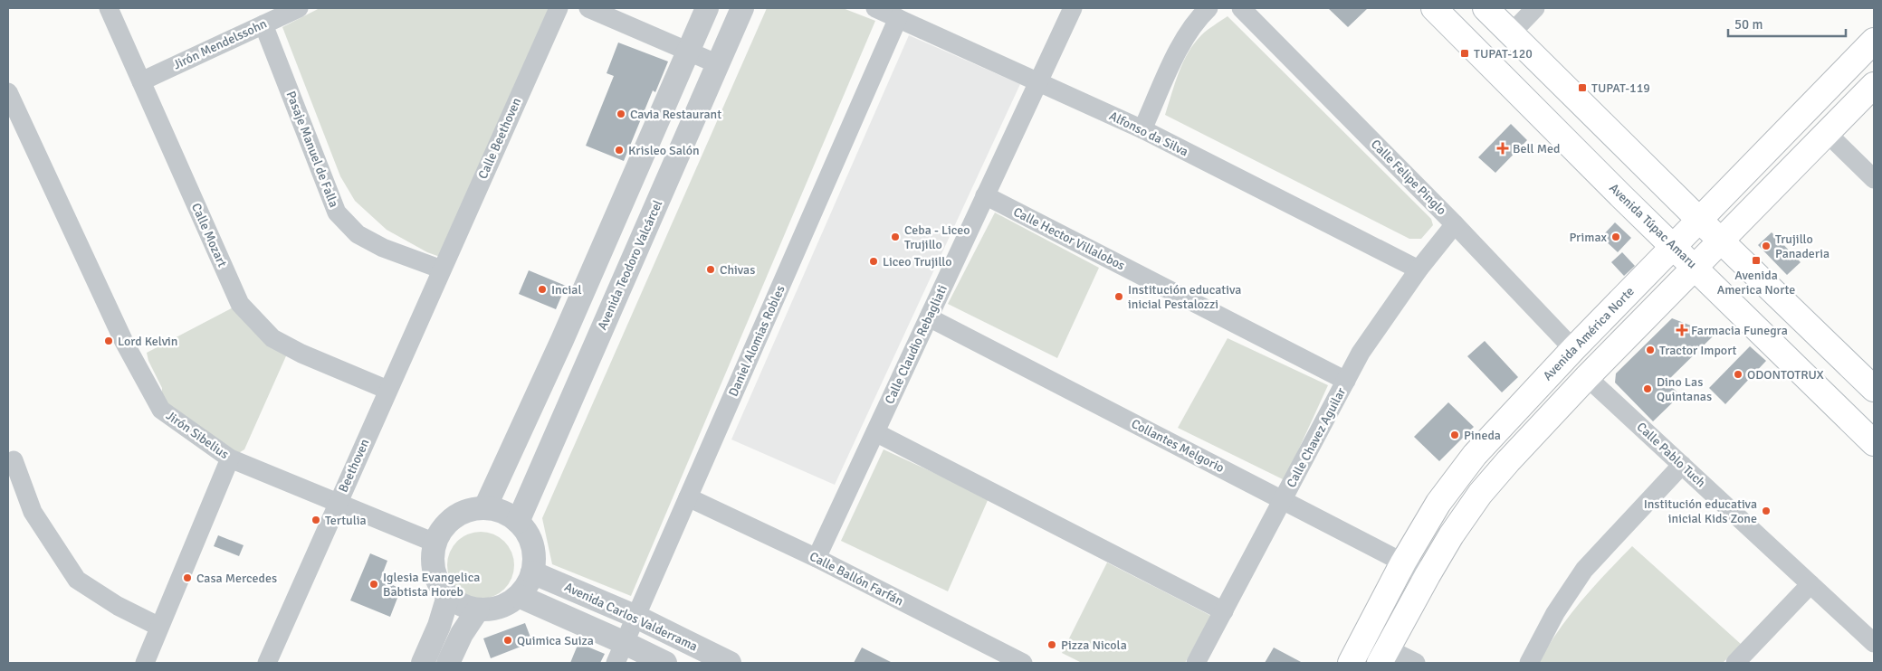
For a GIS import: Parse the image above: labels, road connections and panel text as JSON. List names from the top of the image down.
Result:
{
  "streets": {
    "main road": ["Avenida Túpac Amaru", "Avenida América Norte"],
    "street": [
      "Jirón Mendelssohn",
      "Alfonso da Silva",
      "Calle Beethoven",
      "Pasaje Manuel de Falla",
      "Calle Felipe Pinglo",
      "Calle Mozart",
      "Calle Hector Villalobos",
      "Avenida Teodoro Valcárcel",
      "Daniel Alomias Robles",
      "Calle Claudio Rebagliati",
      "Jirón Sibelius",
      "Calle Chavez Aguilar",
      "Collantes Melgorio",
      "Calle Pablo Tuch",
      "Beethoven",
      "Calle Ballón Farfán",
      "Avenida Carlos Valderrama"
    ]
  },
  "crossings": [
    ["Jirón Mendelssohn", "Pasaje Manuel de Falla"],
    ["Jirón Mendelssohn", "Calle Mozart"],
    ["Alfonso da Silva", "Daniel Alomias Robles"],
    ["Alfonso da Silva", "Calle Claudio Rebagliati"],
    ["Alfonso da Silva", "Calle Chavez Aguilar"],
    ["Calle Beethoven", "Pasaje Manuel de Falla"],
    ["Calle Beethoven", "Beethoven"],
    ["Pasaje Manuel de Falla", "Beethoven"],
    ["Calle Felipe Pinglo", "Avenida América Norte"],
    ["Calle Felipe Pinglo", "Calle Chavez Aguilar"],
    ["Avenida Túpac Amaru", "Avenida América Norte"],
    ["Calle Mozart", "Beethoven"],
    ["Calle Hector Villalobos", "Calle Claudio Rebagliati"],
    ["Calle Hector Villalobos", "Calle Chavez Aguilar"],
    ["Avenida Teodoro Valcárcel", "Jirón Sibelius"],
    ["Avenida Teodoro Valcárcel", "Avenida Carlos Valderrama"],
    ["Avenida América Norte", "Collantes Melgorio"],
    ["Daniel Alomias Robles", "Calle Ballón Farfán"],
    ["Daniel Alomias Robles", "Avenida Carlos Valderrama"],
    ["Calle Claudio Rebagliati", "Collantes Melgorio"],
    ["Calle Claudio Rebagliati", "Calle Ballón Farfán"],
    ["Jirón Sibelius", "Beethoven"],
    ["Jirón Sibelius", "Avenida Carlos Valderrama"],
    ["Calle Chavez Aguilar", "Collantes Melgorio"]
  ],
  "places": {
    "transit": ["TUPAT-120", "TUPAT-119", "Avenida America Norte"],
    "other": [
      "Cavia Restaurant",
      "Krisleo Salón",
      "Ceba - Liceo Trujillo",
      "Primax",
      "Trujillo Panaderia",
      "Liceo Trujillo",
      "Chivas",
      "Incial",
      "Institución educativa inicial Pestalozzi",
      "Lord Kelvin",
      "Tractor Import",
      "ODONTOTRUX",
      "Dino Las Quintanas",
      "Pineda",
      "Institución educativa inicial Kids Zone",
      "Tertulia",
      "Casa Mercedes",
      "Iglesia Evangelica Babtista Horeb",
      "Quimica Suiza",
      "Pizza Nicola"
    ],
    "health": ["Bell Med", "Farmacia Funegra"]
  },
  "scale_bar": "50 m"
}
